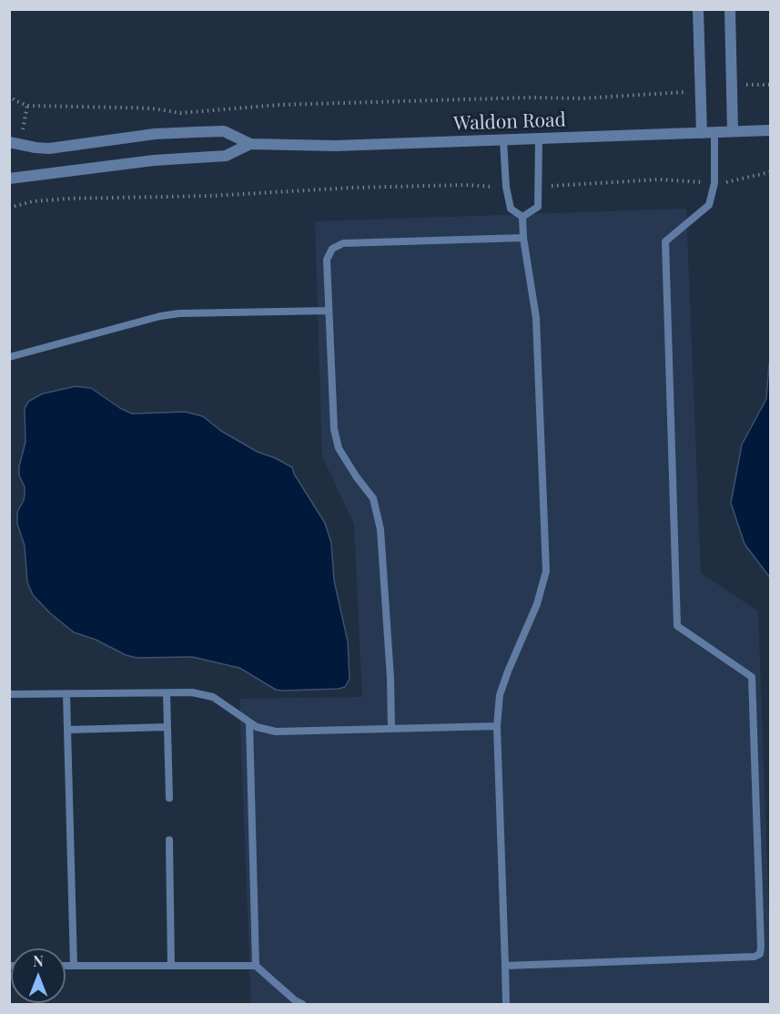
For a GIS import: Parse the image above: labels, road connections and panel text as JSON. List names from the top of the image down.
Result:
{
  "streets": {
    "street": ["Waldon Road"]
  },
  "north": "top"
}
